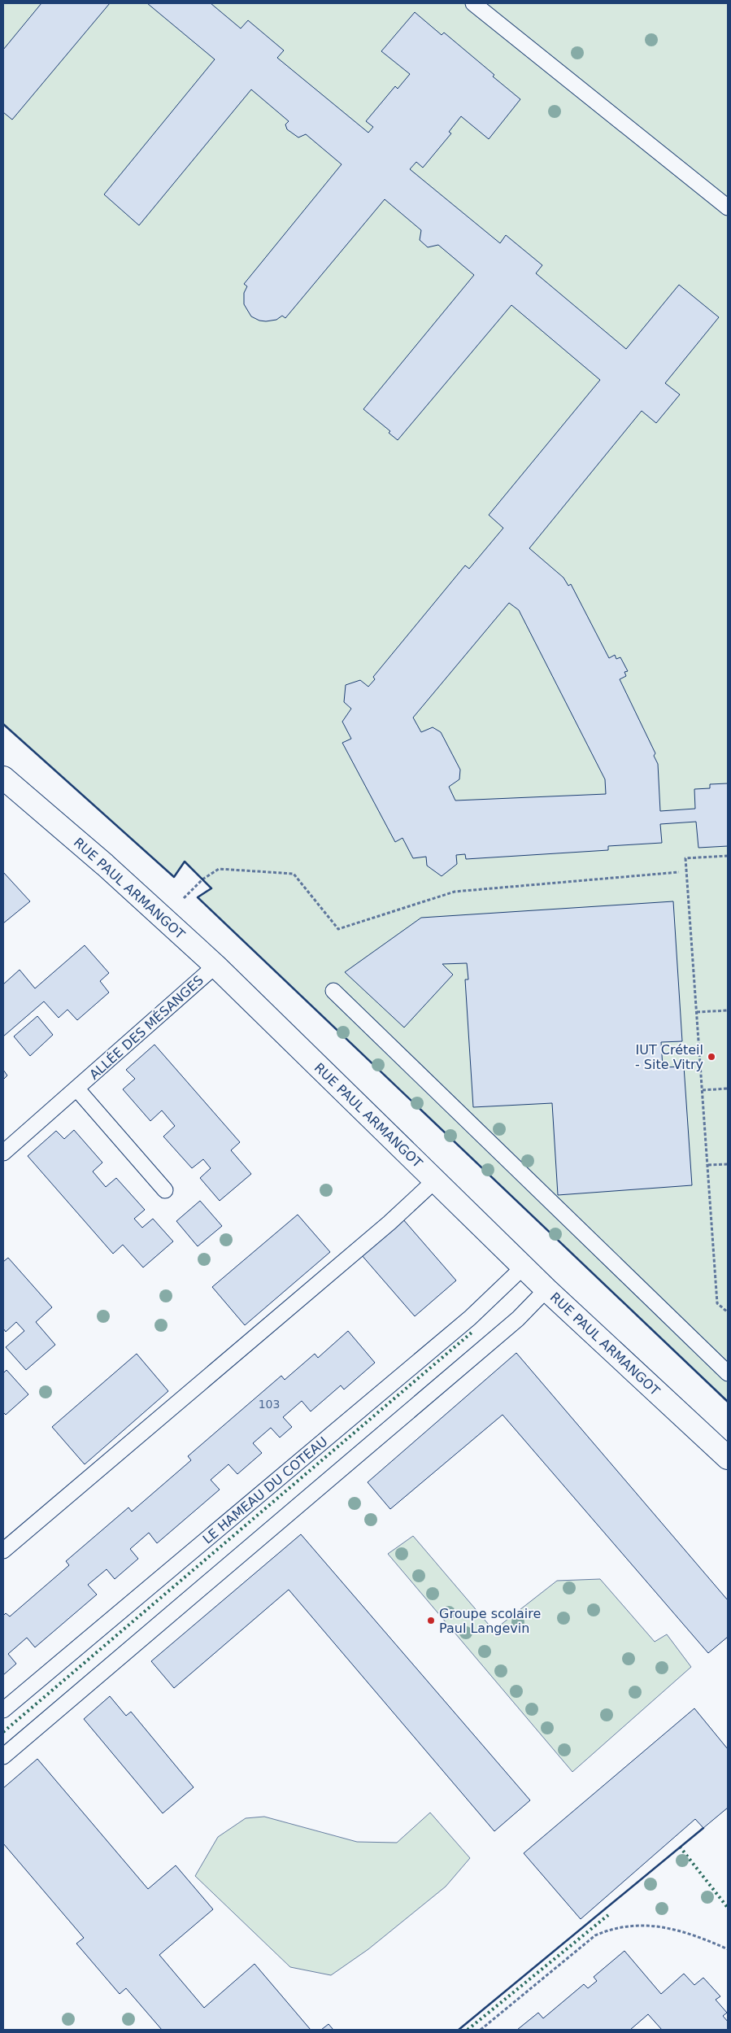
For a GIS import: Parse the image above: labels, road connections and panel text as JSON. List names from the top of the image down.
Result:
{
  "streets": {
    "street": ["RUE PAUL ARMANGOT"],
    "lane": ["ALLÉE DES MÉSANGES", "LE HAMEAU DU COTEAU"]
  },
  "crossings": [
    ["RUE PAUL ARMANGOT", "ALLÉE DES MÉSANGES"],
    ["RUE PAUL ARMANGOT", "LE HAMEAU DU COTEAU"]
  ],
  "places": ["IUT Créteil - Site Vitry", "Groupe scolaire Paul Langevin"],
  "house_numbers": ["103"]
}
